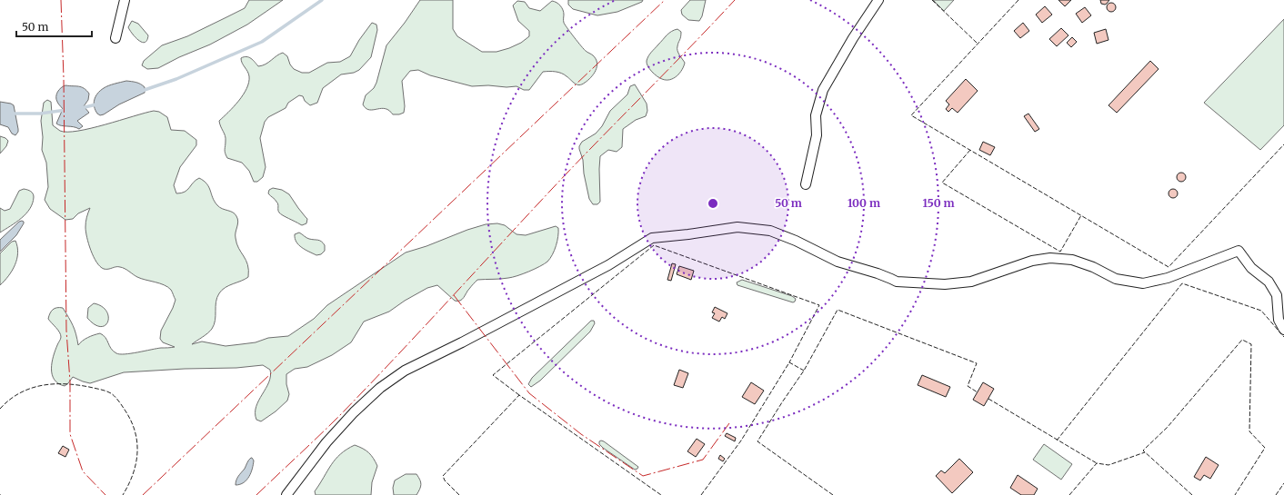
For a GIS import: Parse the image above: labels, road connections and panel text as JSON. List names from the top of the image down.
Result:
{
  "scale_bar": "50 m",
  "rings": ["50 m", "100 m", "150 m"]
}
